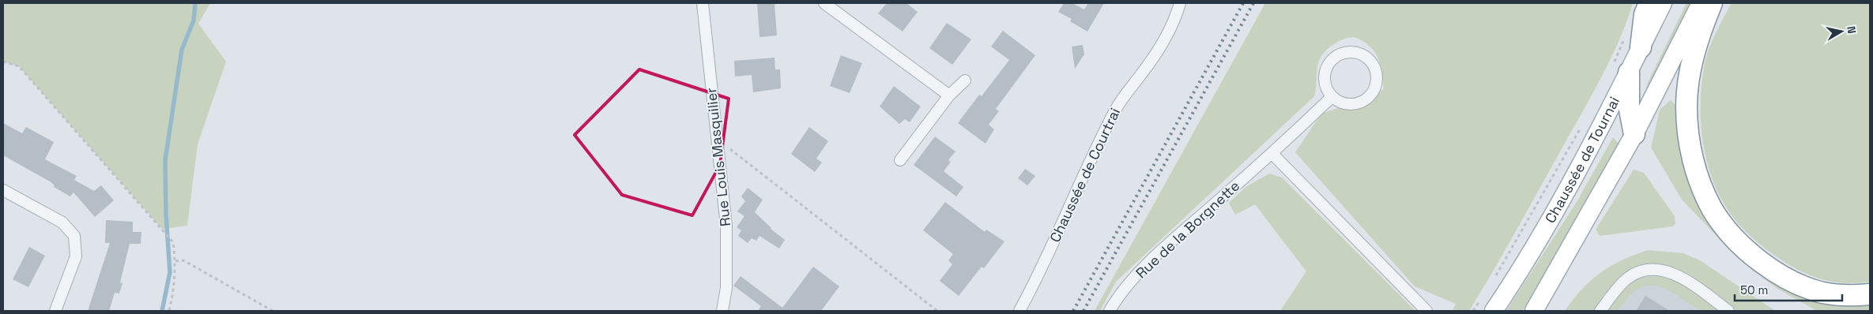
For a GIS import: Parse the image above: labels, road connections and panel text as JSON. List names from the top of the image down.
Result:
{
  "streets": {
    "main road": ["Chaussée de Tournai"],
    "street": ["Rue Louis Masquilier", "Chaussée de Courtrai", "Rue de la Borgnette"]
  },
  "scale_bar": "50 m",
  "north": "right"
}
